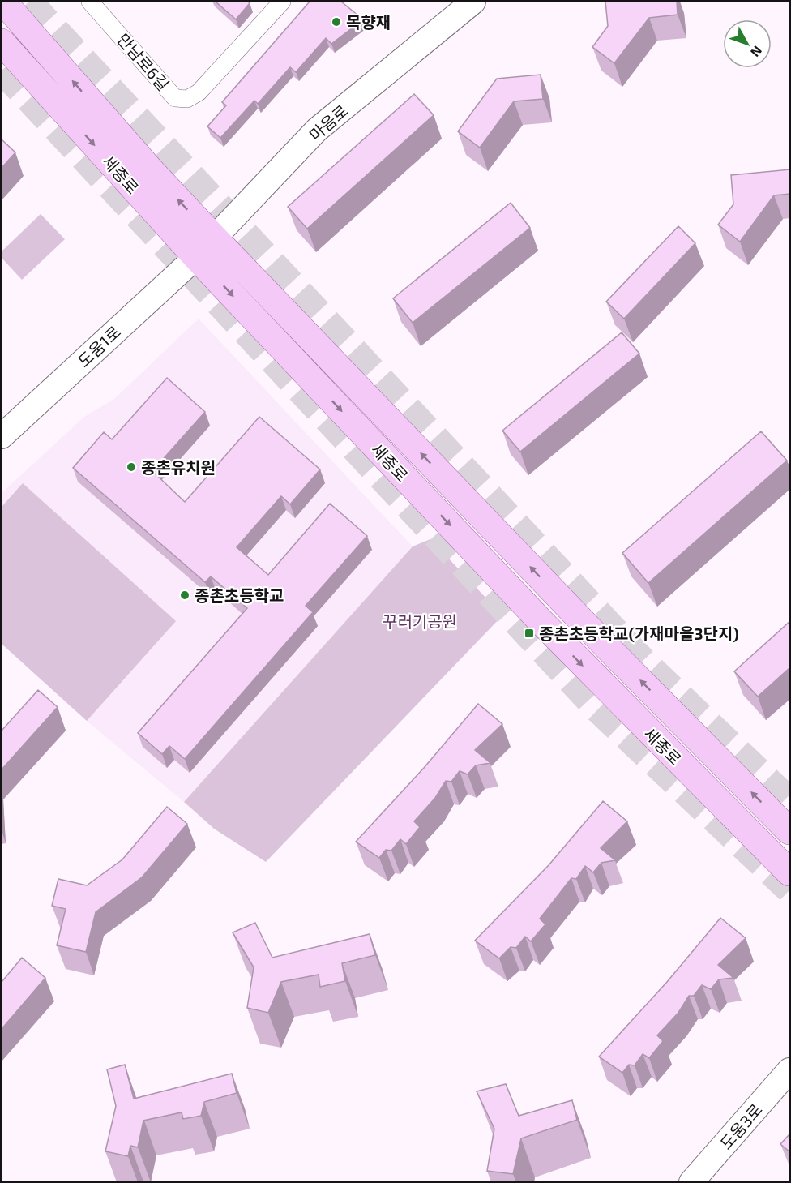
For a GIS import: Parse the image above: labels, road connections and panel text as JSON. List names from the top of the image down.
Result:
{
  "streets": {
    "main road": ["세종로"],
    "street": [
      "만남로6길",
      "마음로",
      "도움1로",
      "도움3로"
    ]
  },
  "crossings": [
    ["마음로", "세종로"],
    ["마음로", "도움1로"],
    ["세종로", "도움1로"]
  ],
  "parks": ["꾸러기공원"],
  "places": {
    "other": ["목향재", "종촌유치원", "종촌초등학교"],
    "transit": ["종촌초등학교(가재마을3단지)"]
  },
  "north": "bottom right"
}
